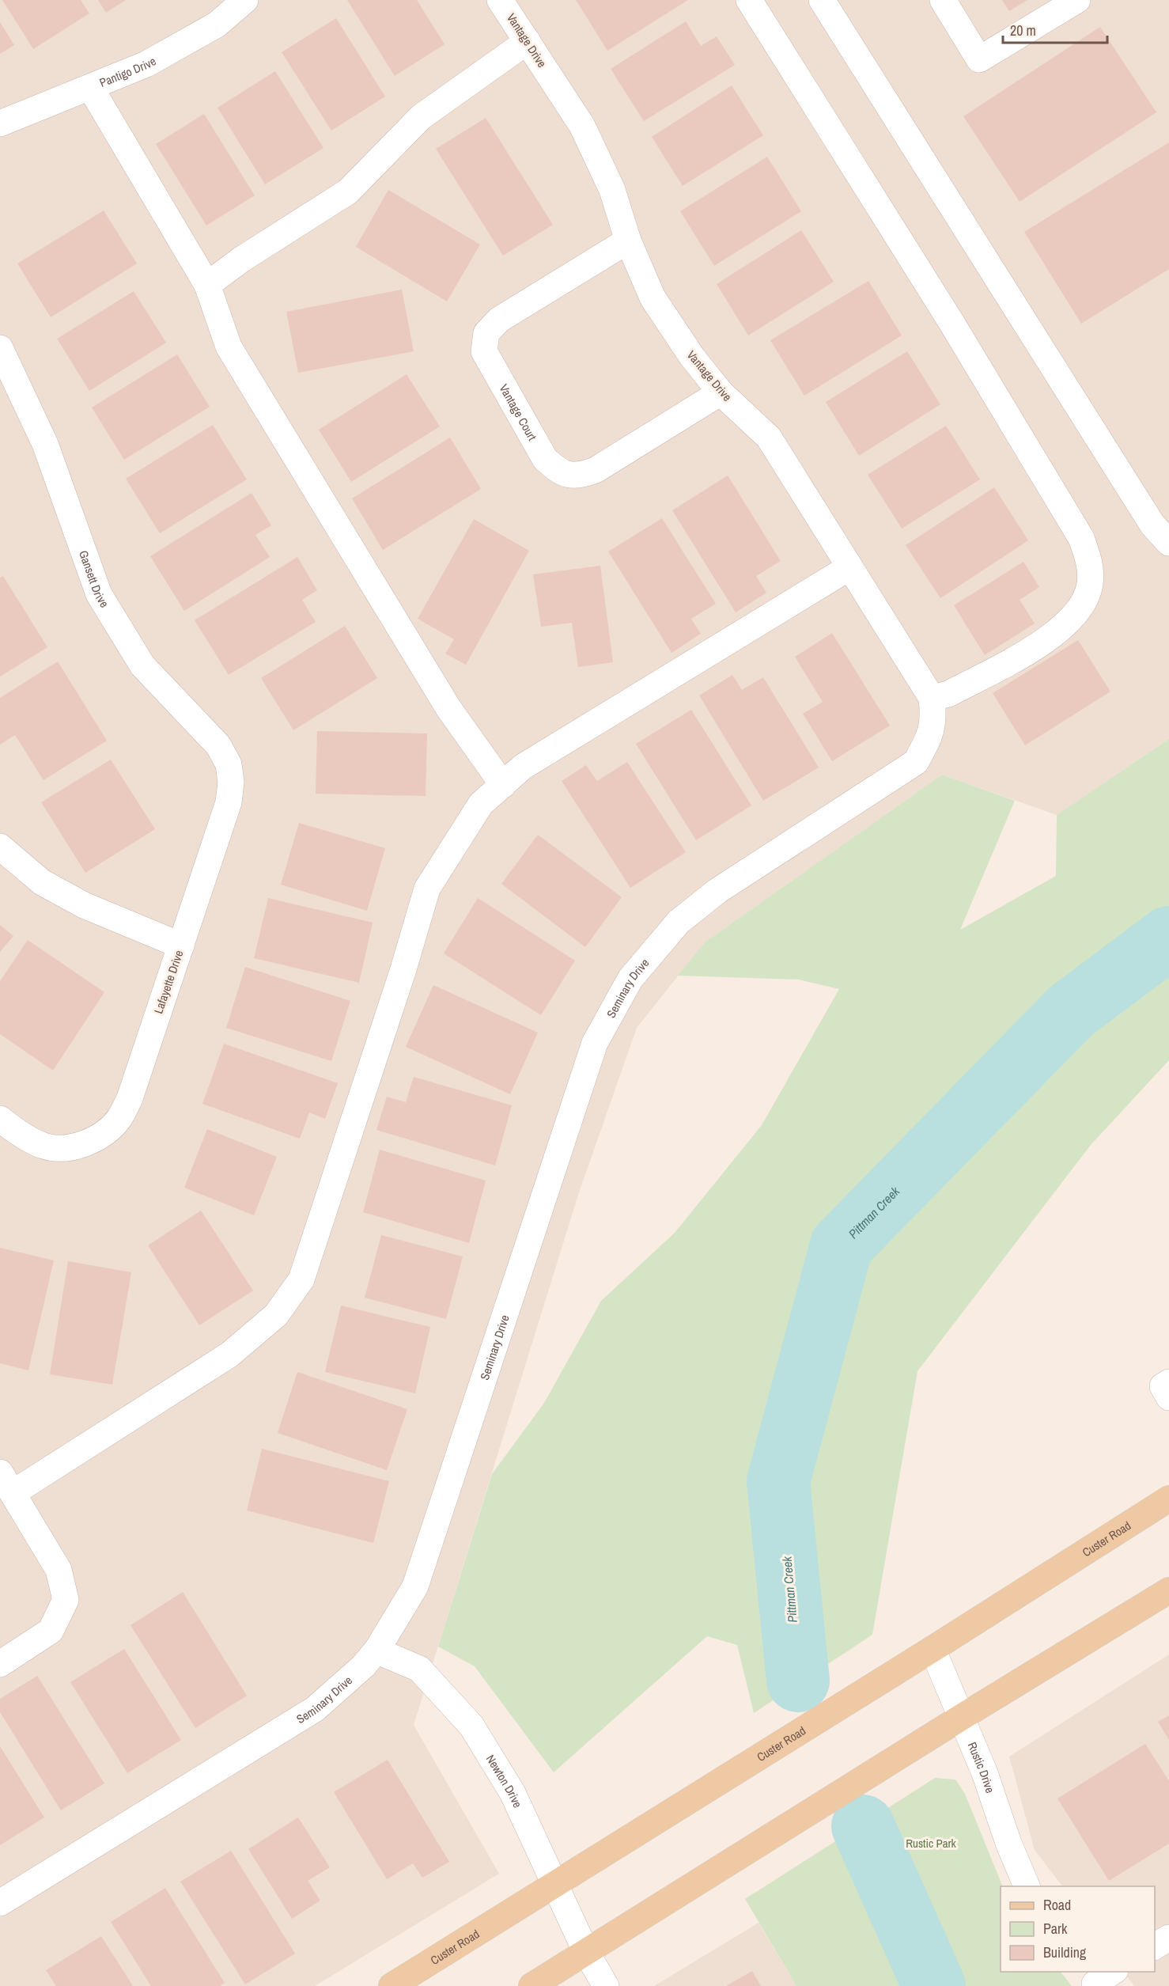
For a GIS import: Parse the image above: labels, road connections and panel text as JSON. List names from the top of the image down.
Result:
{
  "streets": {
    "main road": ["Custer Road"],
    "street": [
      "Vantage Drive",
      "Pantigo Drive",
      "Vantage Court",
      "Gansett Drive",
      "Lafayette Drive",
      "Seminary Drive",
      "Rustic Drive",
      "Newton Drive"
    ]
  },
  "crossings": [
    ["Vantage Drive", "Vantage Court"],
    ["Vantage Drive", "Seminary Drive"],
    ["Gansett Drive", "Lafayette Drive"],
    ["Seminary Drive", "Newton Drive"],
    ["Custer Road", "Rustic Drive"],
    ["Custer Road", "Newton Drive"]
  ],
  "water": ["Pittman Creek"],
  "parks": ["Rustic Park"],
  "legend": ["Road", "Park", "Building"],
  "scale_bar": "20 m"
}
